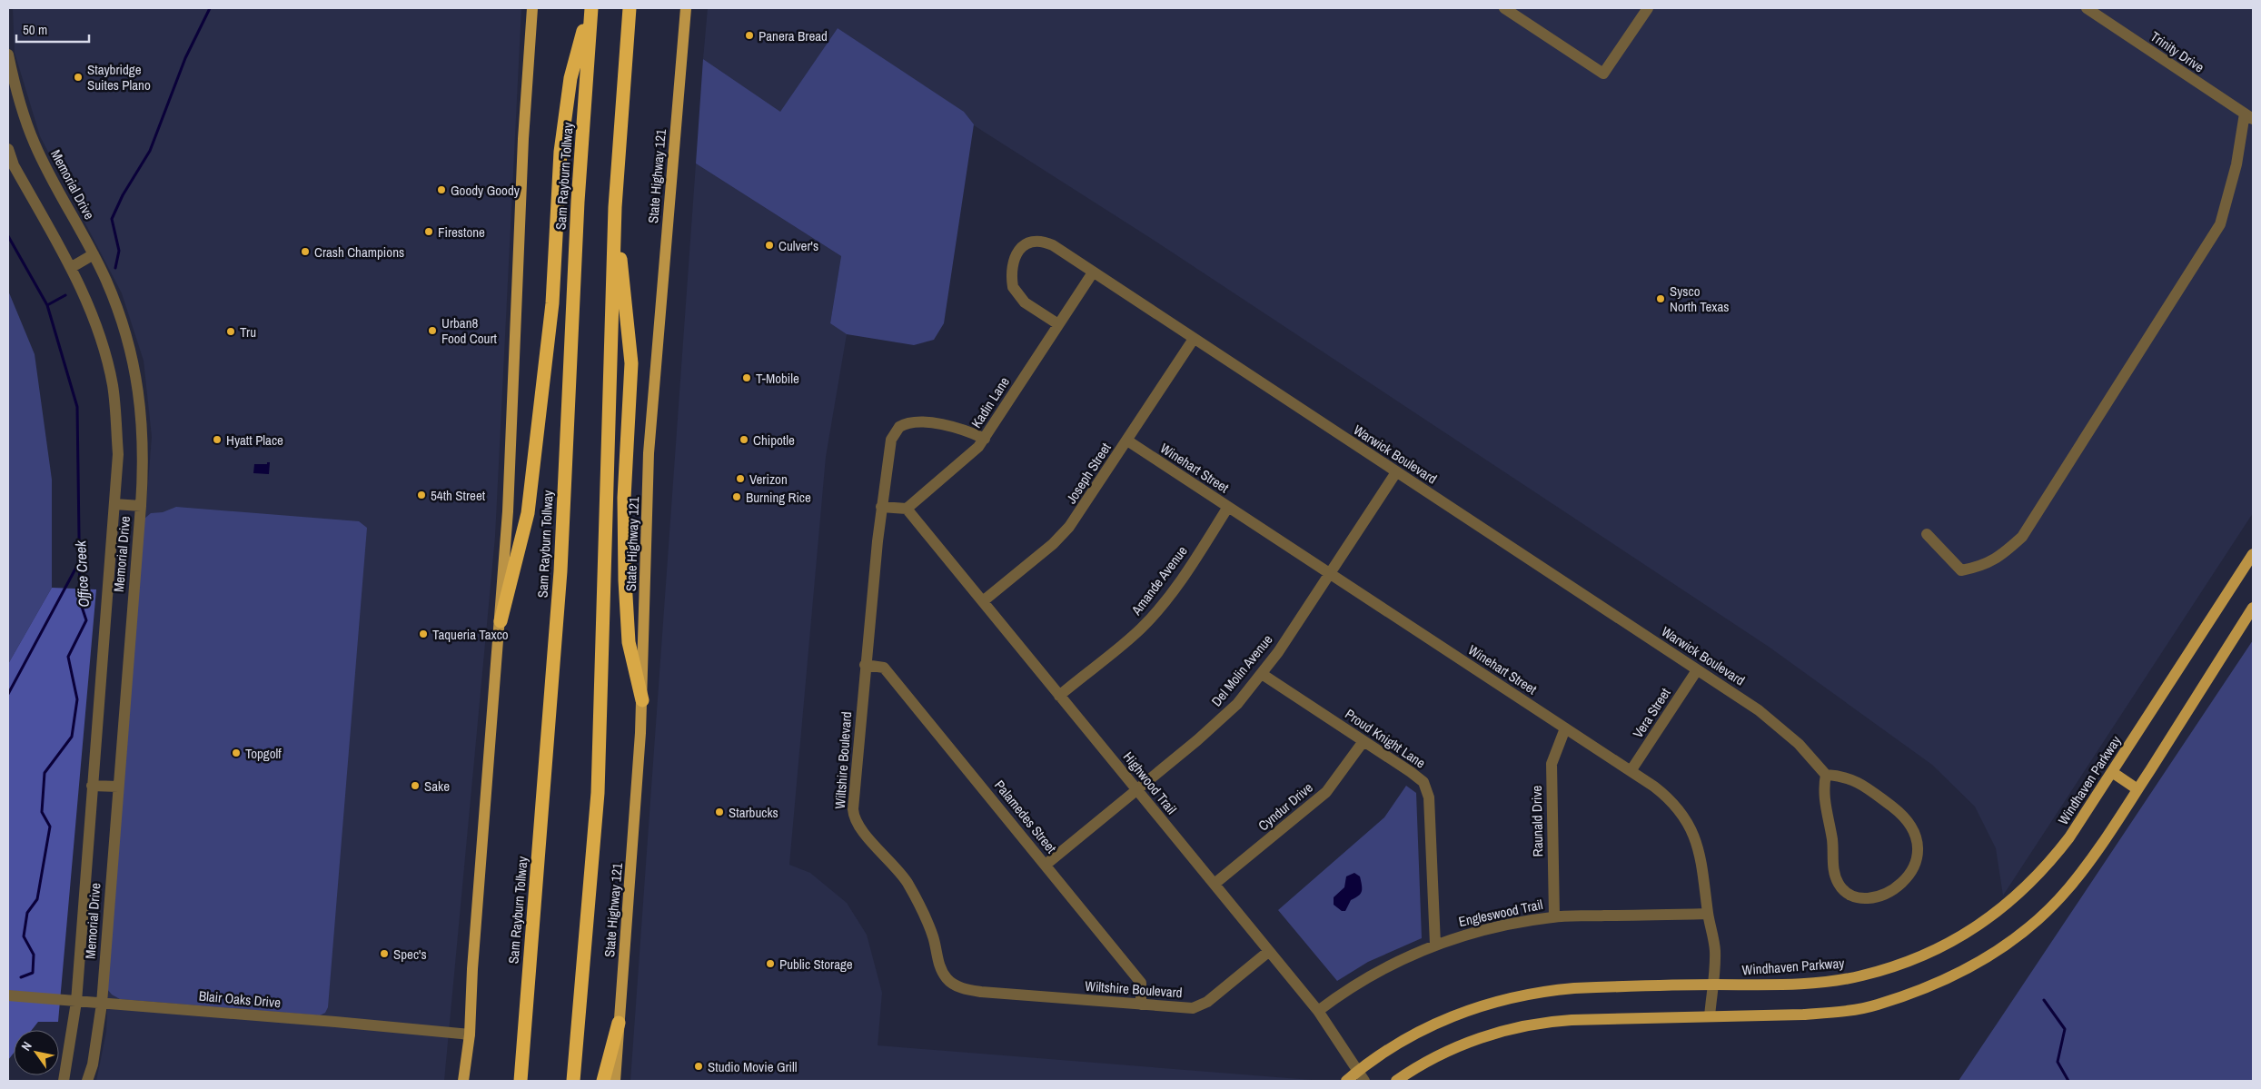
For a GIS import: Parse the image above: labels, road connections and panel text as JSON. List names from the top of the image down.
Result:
{
  "streets": {
    "highway": ["Sam Rayburn Tollway"],
    "main road": ["State Highway 121", "Windhaven Parkway"],
    "street": [
      "Trinity Drive",
      "Memorial Drive",
      "Kadin Lane",
      "Warwick Boulevard",
      "Winehart Street",
      "Joseph Street",
      "Amande Avenue",
      "Del Molin Avenue",
      "Vera Street",
      "Proud Knight Lane",
      "Wiltshire Boulevard",
      "Highwood Trail",
      "Cyndur Drive",
      "Palamedes Street",
      "Raunald Drive",
      "Engleswood Trail",
      "Blair Oaks Drive"
    ]
  },
  "crossings": [
    ["Memorial Drive", "Blair Oaks Drive"],
    ["Kadin Lane", "Warwick Boulevard"],
    ["Kadin Lane", "Wiltshire Boulevard"],
    ["Kadin Lane", "Highwood Trail"],
    ["Warwick Boulevard", "Joseph Street"],
    ["Warwick Boulevard", "Del Molin Avenue"],
    ["Warwick Boulevard", "Vera Street"],
    ["Winehart Street", "Joseph Street"],
    ["Winehart Street", "Amande Avenue"],
    ["Winehart Street", "Del Molin Avenue"],
    ["Winehart Street", "Vera Street"],
    ["Winehart Street", "Windhaven Parkway"],
    ["Winehart Street", "Raunald Drive"],
    ["Winehart Street", "Engleswood Trail"],
    ["Joseph Street", "Highwood Trail"],
    ["Amande Avenue", "Highwood Trail"],
    ["Del Molin Avenue", "Proud Knight Lane"],
    ["Del Molin Avenue", "Highwood Trail"],
    ["Del Molin Avenue", "Palamedes Street"],
    ["Proud Knight Lane", "Cyndur Drive"],
    ["Proud Knight Lane", "Engleswood Trail"],
    ["Wiltshire Boulevard", "Highwood Trail"],
    ["Wiltshire Boulevard", "Palamedes Street"],
    ["Windhaven Parkway", "Highwood Trail"],
    ["Highwood Trail", "Cyndur Drive"],
    ["Highwood Trail", "Engleswood Trail"],
    ["Raunald Drive", "Engleswood Trail"]
  ],
  "water": ["Office Creek"],
  "places": [
    "Panera Bread",
    "Staybridge Suites Plano",
    "Goody Goody",
    "Firestone",
    "Culver's",
    "Crash Champions",
    "Sysco North Texas",
    "Urban8 Food Court",
    "Tru",
    "T-Mobile",
    "Hyatt Place",
    "Chipotle",
    "Verizon",
    "54th Street",
    "Burning Rice",
    "Taqueria Taxco",
    "Topgolf",
    "Sake",
    "Starbucks",
    "Spec's",
    "Public Storage",
    "Studio Movie Grill"
  ],
  "scale_bar": "50 m",
  "north": "top left"
}
